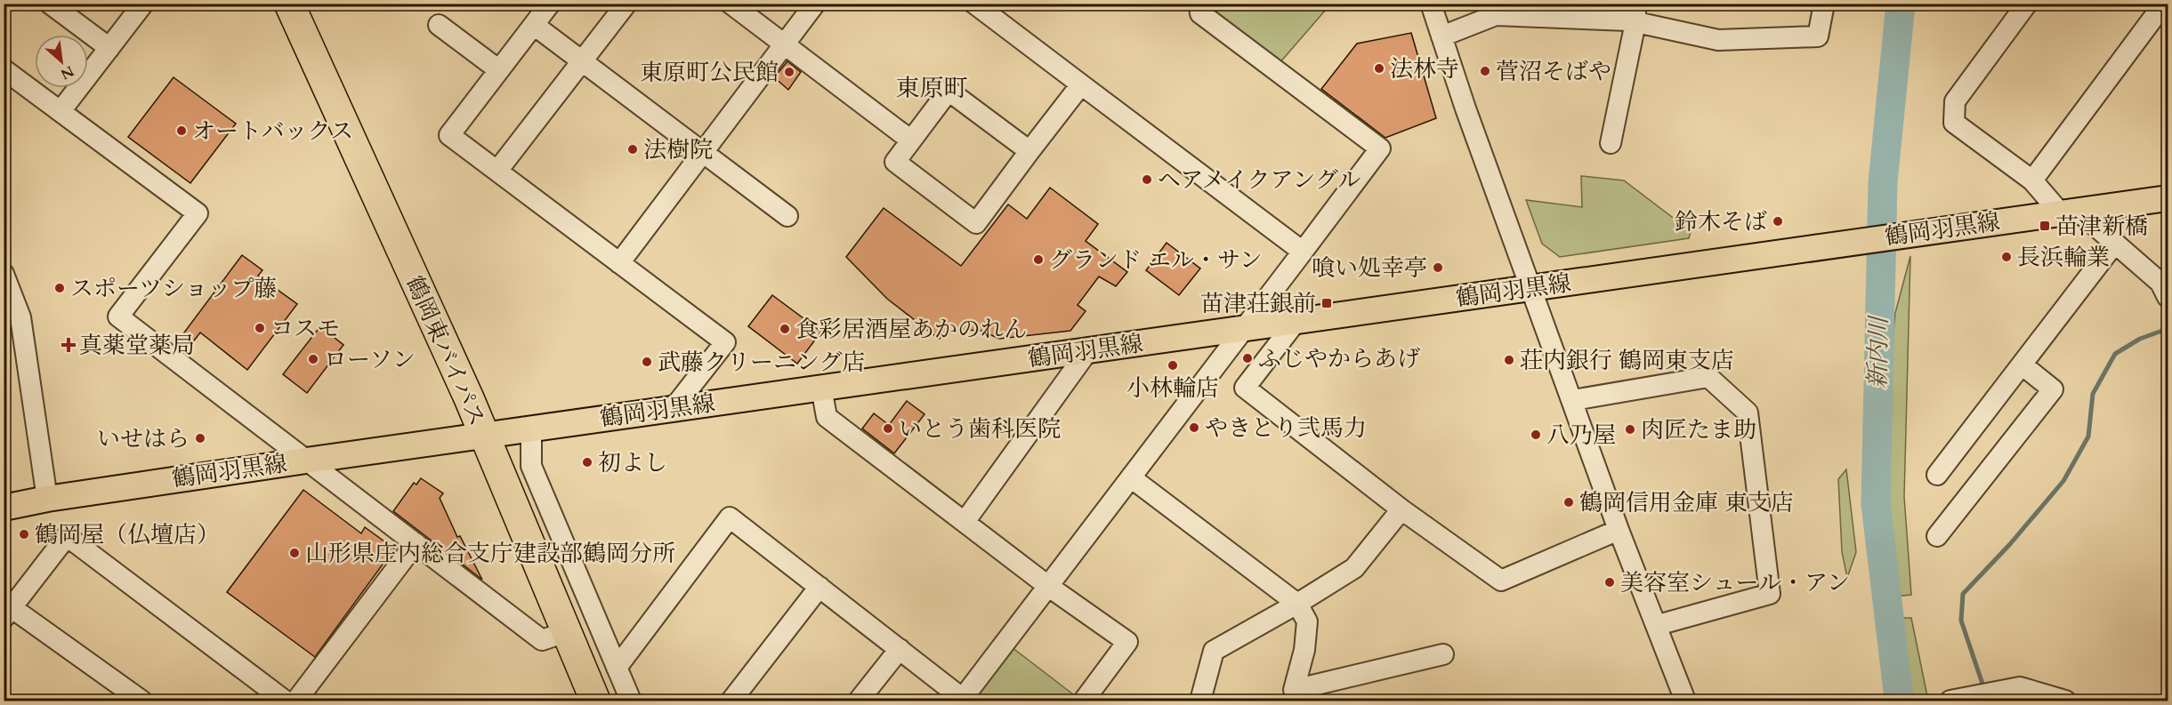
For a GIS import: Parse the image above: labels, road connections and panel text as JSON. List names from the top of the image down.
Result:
{
  "streets": {
    "highway": ["鶴岡東バイパス"],
    "main road": ["鶴岡羽黒線"]
  },
  "crossings": [
    ["鶴岡羽黒線", "鶴岡東バイパス"]
  ],
  "districts": ["東原町"],
  "water": ["新内川"],
  "places": {
    "other": [
      "法林寺",
      "菅沼そばや",
      "東原町公民館",
      "オートバックス",
      "法樹院",
      "ヘアメイクアングル",
      "鈴木そば",
      "長浜輪業",
      "グランド エル・サン",
      "喰い処幸亭",
      "スポーツショップ藤",
      "コスモ",
      "食彩居酒屋あかのれん",
      "ふじやからあげ",
      "ローソン",
      "荘内銀行 鶴岡東支店",
      "武藤クリーニング店",
      "小林輪店",
      "やきとり弐馬力",
      "いとう歯科医院",
      "肉匠たま助",
      "八乃屋",
      "いせはら",
      "初よし",
      "鶴岡信用金庫 東支店",
      "鶴岡屋（仏壇店）",
      "山形県庄内総合支庁建設部鶴岡分所",
      "美容室シュール・アン"
    ],
    "transit": ["苗津新橋", "苗津荘銀前"],
    "health": ["真薬堂薬局"]
  },
  "north": "bottom right"
}
